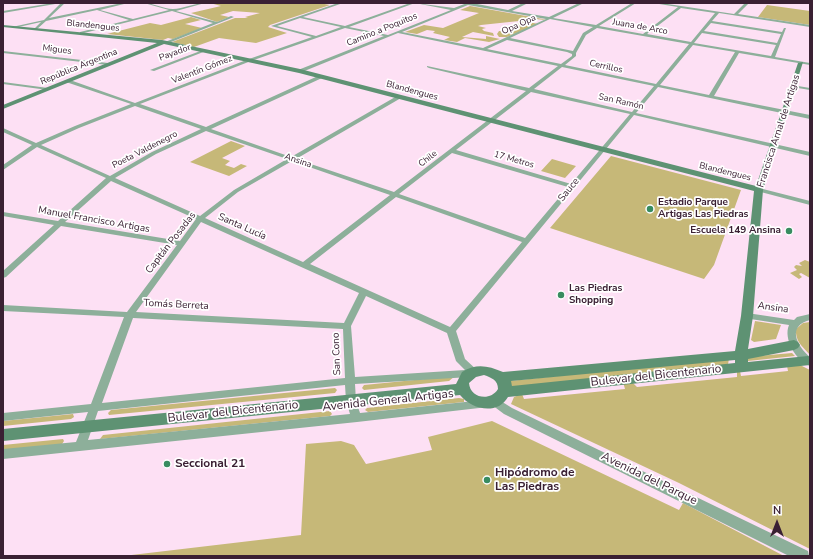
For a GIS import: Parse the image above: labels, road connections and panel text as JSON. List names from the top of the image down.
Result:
{
  "streets": {
    "street": [
      "Opa Opa",
      "Blandengues",
      "Juana de Arco",
      "Camino a Poquitos",
      "Migues",
      "Payador",
      "República Argentina",
      "Cerrillos",
      "Valentín Gómez",
      "San Ramón",
      "Francisca Arnal de Artigas",
      "Poeta Valdenegro",
      "Chile",
      "17 Metros",
      "Ansina",
      "Sauce",
      "Manuel Francisco Artigas",
      "Santa Lucía",
      "Capitán Posadas",
      "Tomás Berreta",
      "San Cono",
      "Bulevar del Bicentenario",
      "Avenida General Artigas",
      "Avenida del Parque"
    ]
  },
  "crossings": [
    ["Opa Opa", "Juana de Arco"],
    ["Opa Opa", "Cerrillos"],
    ["Blandengues", "Camino a Poquitos"],
    ["Blandengues", "Payador"],
    ["Blandengues", "República Argentina"],
    ["Blandengues", "Valentín Gómez"],
    ["Blandengues", "Francisca Arnal de Artigas"],
    ["Blandengues", "Poeta Valdenegro"],
    ["Blandengues", "Chile"],
    ["Blandengues", "Sauce"],
    ["Blandengues", "Capitán Posadas"],
    ["Juana de Arco", "Camino a Poquitos"],
    ["Juana de Arco", "Francisca Arnal de Artigas"],
    ["Juana de Arco", "Sauce"],
    ["Camino a Poquitos", "Cerrillos"],
    ["Migues", "República Argentina"],
    ["República Argentina", "Ansina"],
    ["Cerrillos", "Francisca Arnal de Artigas"],
    ["Cerrillos", "Chile"],
    ["Cerrillos", "Sauce"],
    ["Valentín Gómez", "Ansina"],
    ["Valentín Gómez", "Santa Lucía"],
    ["San Ramón", "Francisca Arnal de Artigas"],
    ["San Ramón", "Chile"],
    ["San Ramón", "Sauce"],
    ["Francisca Arnal de Artigas", "Ansina"],
    ["Francisca Arnal de Artigas", "Bulevar del Bicentenario"],
    ["Poeta Valdenegro", "Ansina"],
    ["Poeta Valdenegro", "Manuel Francisco Artigas"],
    ["Poeta Valdenegro", "Santa Lucía"],
    ["Chile", "17 Metros"],
    ["Chile", "Ansina"],
    ["Chile", "Santa Lucía"],
    ["17 Metros", "Sauce"],
    ["Ansina", "Sauce"],
    ["Ansina", "Capitán Posadas"],
    ["Sauce", "Santa Lucía"],
    ["Manuel Francisco Artigas", "Capitán Posadas"],
    ["Santa Lucía", "Capitán Posadas"],
    ["Santa Lucía", "San Cono"],
    ["Capitán Posadas", "Tomás Berreta"],
    ["Capitán Posadas", "Bulevar del Bicentenario"],
    ["Capitán Posadas", "Avenida General Artigas"],
    ["Tomás Berreta", "San Cono"],
    ["San Cono", "Bulevar del Bicentenario"],
    ["San Cono", "Avenida General Artigas"],
    ["Bulevar del Bicentenario", "Avenida General Artigas"],
    ["Bulevar del Bicentenario", "Avenida del Parque"],
    ["Avenida General Artigas", "Avenida del Parque"]
  ],
  "places": [
    "Estadio Parque Artigas Las Piedras",
    "Escuela 149 Ansina",
    "Las Piedras Shopping",
    "Seccional 21",
    "Hipódromo de Las Piedras"
  ],
  "north": "top"
}
